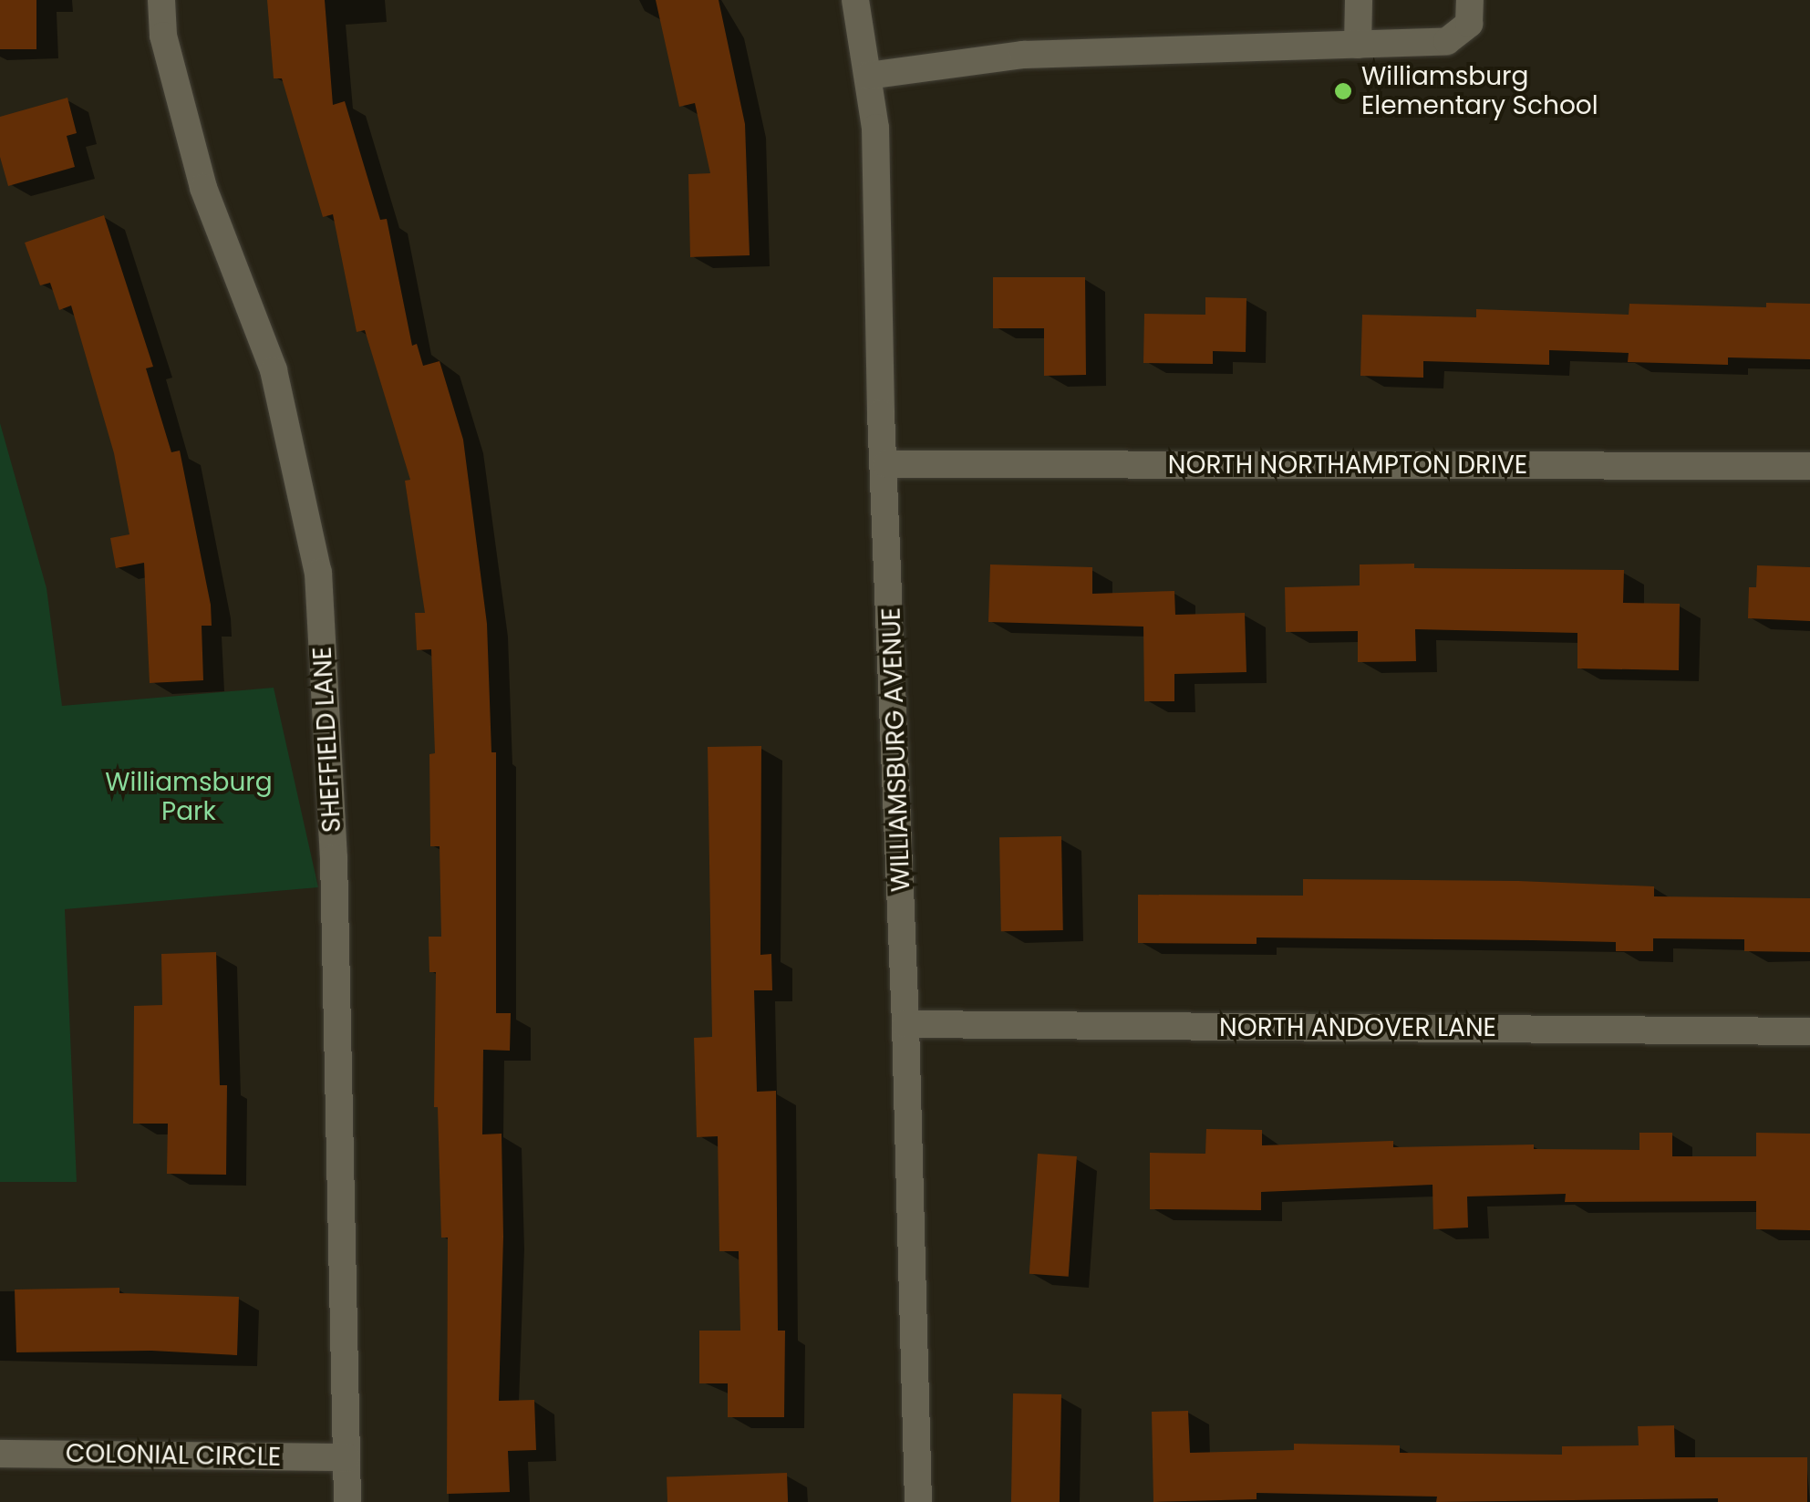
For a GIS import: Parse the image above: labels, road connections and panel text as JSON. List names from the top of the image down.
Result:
{
  "streets": {
    "street": [
      "NORTH NORTHAMPTON DRIVE",
      "SHEFFIELD LANE",
      "WILLIAMSBURG AVENUE",
      "NORTH ANDOVER LANE",
      "COLONIAL CIRCLE"
    ]
  },
  "crossings": [
    ["NORTH NORTHAMPTON DRIVE", "WILLIAMSBURG AVENUE"],
    ["SHEFFIELD LANE", "COLONIAL CIRCLE"],
    ["WILLIAMSBURG AVENUE", "NORTH ANDOVER LANE"]
  ],
  "parks": ["Williamsburg Park"],
  "places": ["Williamsburg Elementary School"]
}
